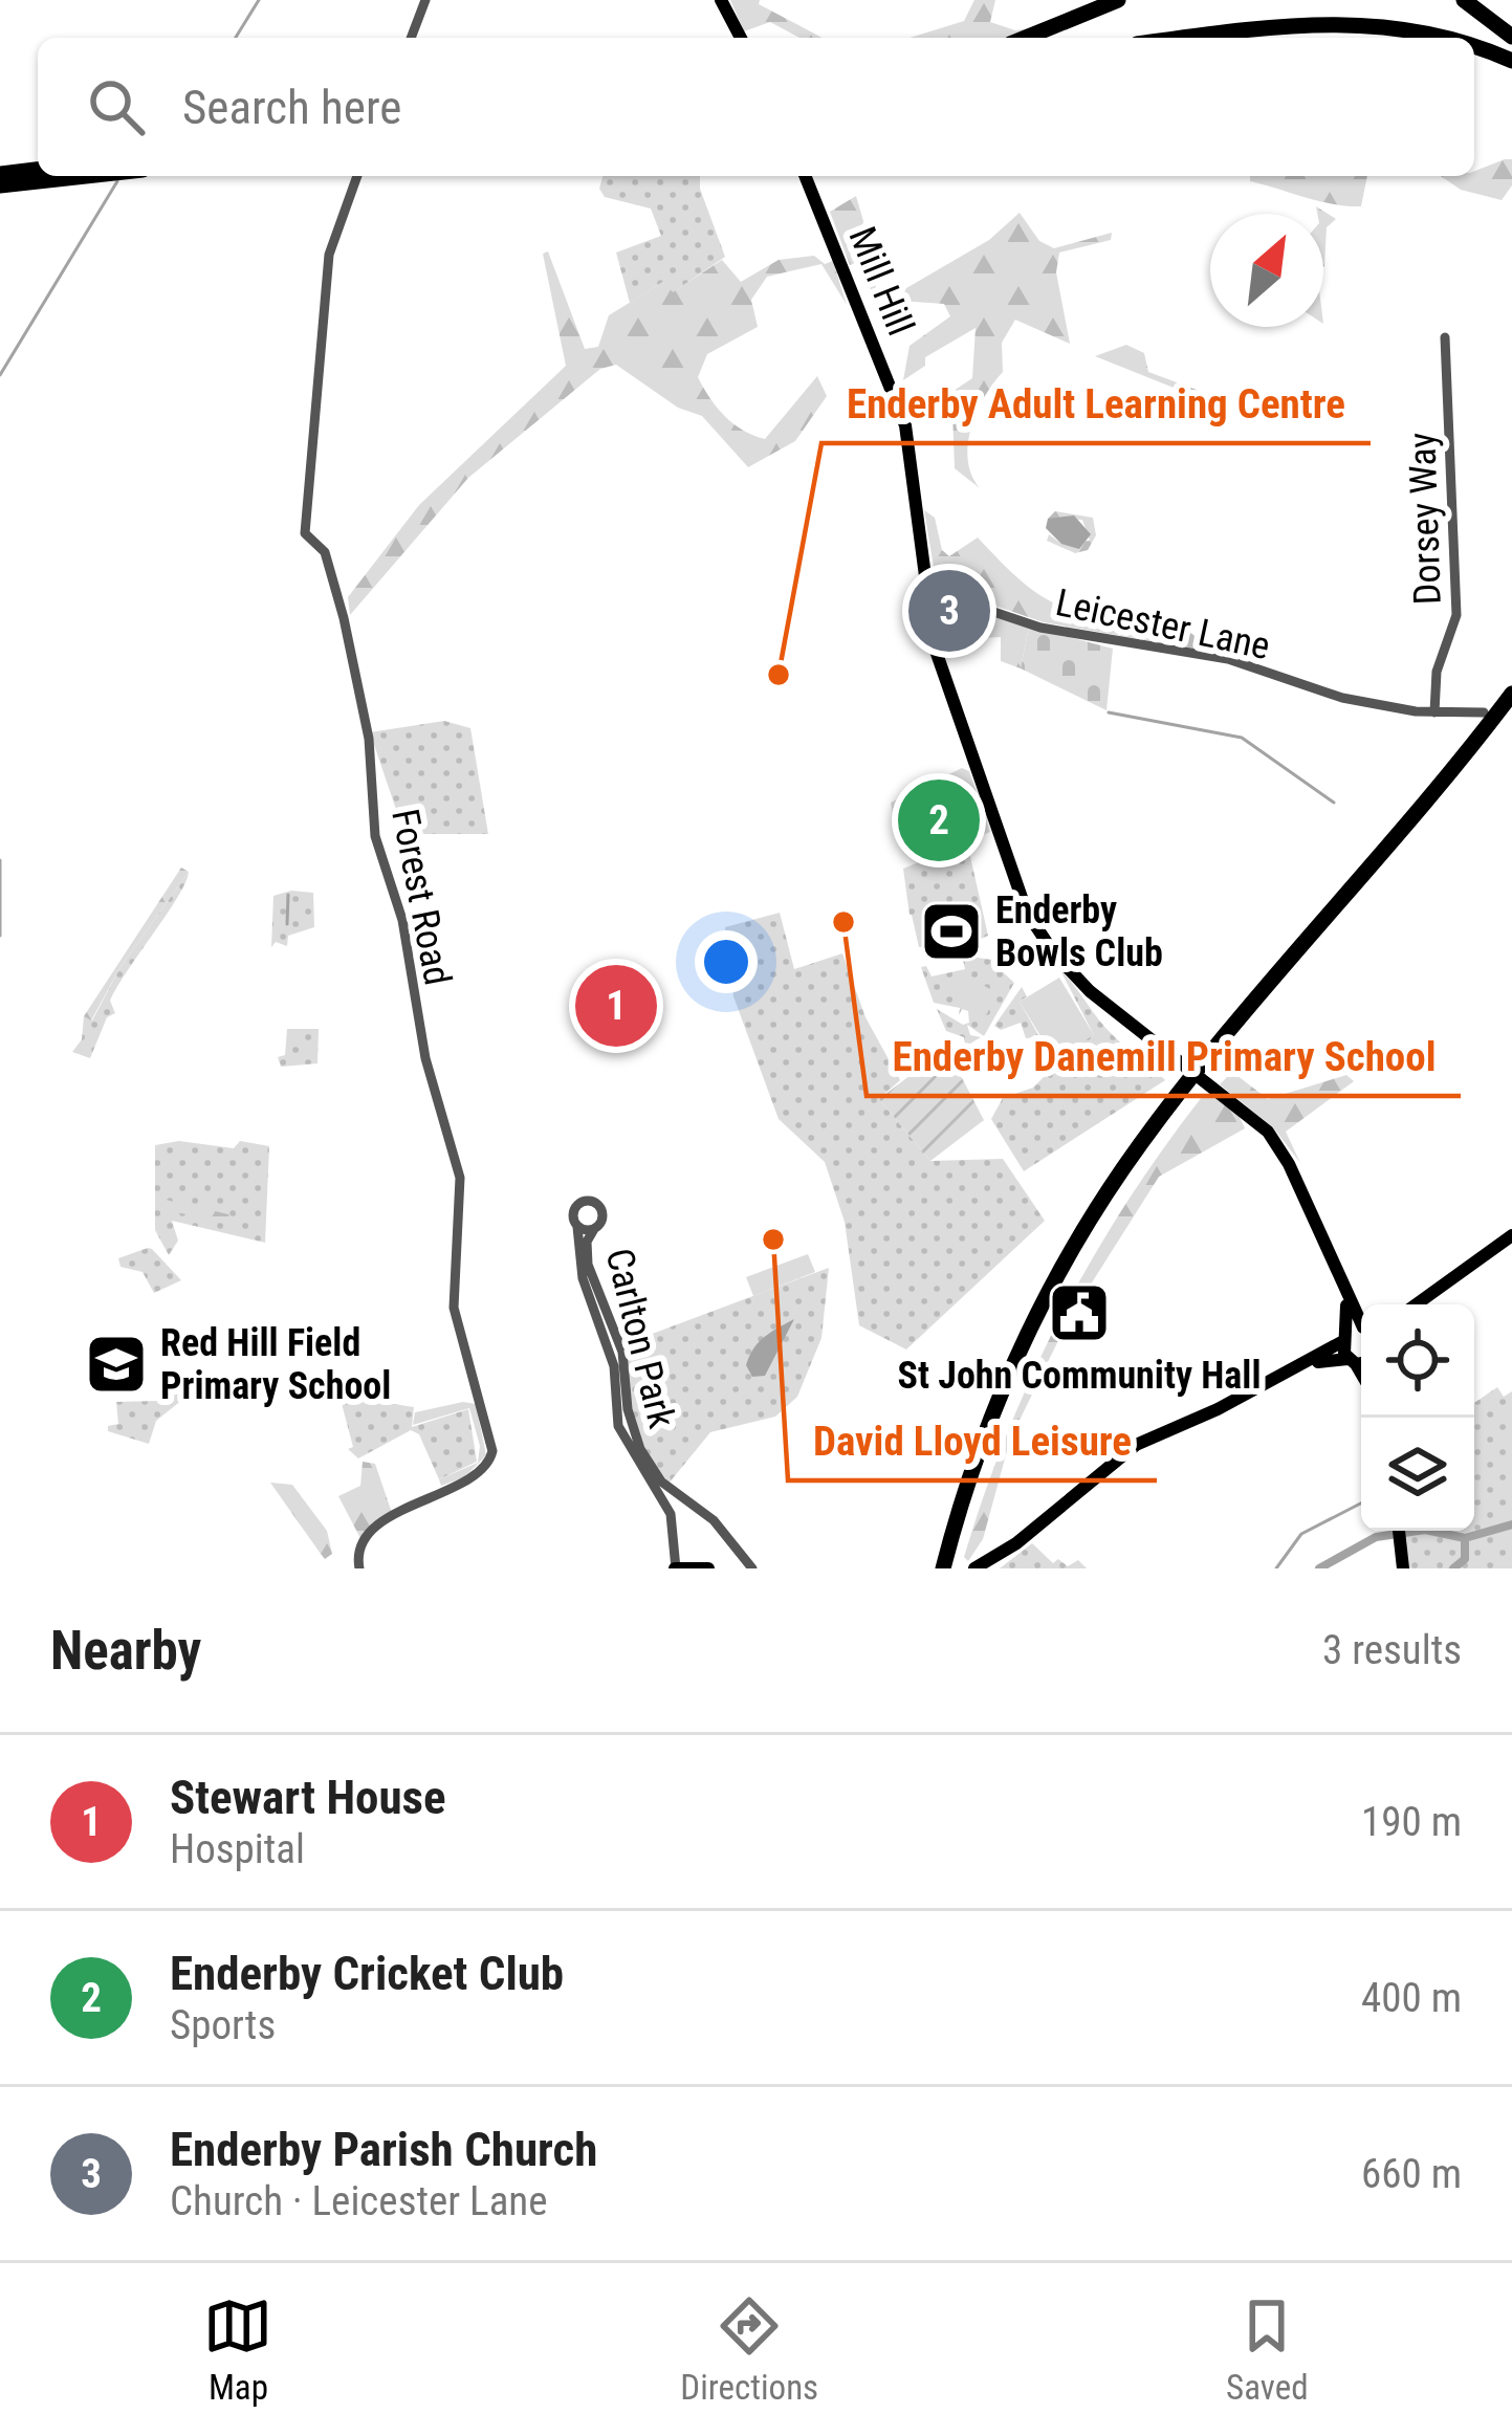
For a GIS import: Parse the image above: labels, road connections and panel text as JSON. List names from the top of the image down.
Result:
{
  "streets": {
    "main road": ["Mill Hill"],
    "street": [
      "Dorsey Way",
      "Leicester Lane",
      "Forest Road",
      "Carlton Park"
    ]
  },
  "crossings": [
    ["Mill Hill", "Leicester Lane"],
    ["Dorsey Way", "Leicester Lane"]
  ],
  "places": {
    "other": ["Enderby Adult Learning Centre", "Enderby Danemill Primary School", "David Lloyd Leisure"],
    "sports": ["Enderby Bowls Club"],
    "public building": ["St John Community Hall"],
    "school or university": ["Red Hill Field Primary School"]
  },
  "north": "top right",
  "page": {
    "search": "Search here",
    "pins": ["3", "2", "1"],
    "heading": ["Nearby", "3 results"],
    "list": [
      {
        "mark": "1",
        "name": "Stewart House",
        "note": "Hospital",
        "value": "190 m"
      },
      {
        "mark": "2",
        "name": "Enderby Cricket Club",
        "note": "Sports",
        "value": "400 m"
      },
      {
        "mark": "3",
        "name": "Enderby Parish Church",
        "note": "Church · Leicester Lane",
        "value": "660 m"
      }
    ],
    "nav": ["Map", "Directions", "Saved"]
  }
}
